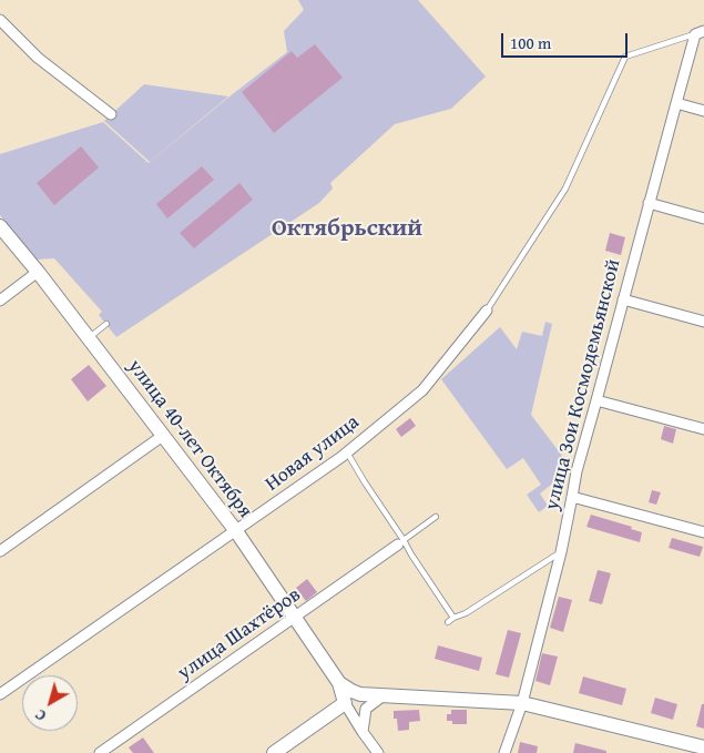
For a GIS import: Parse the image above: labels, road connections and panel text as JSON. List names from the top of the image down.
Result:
{
  "streets": {
    "street": [
      "улица Зои Космодемьянской",
      "улица 40-лет Октября",
      "Новая улица",
      "улица Шахтёров"
    ]
  },
  "crossings": [
    ["улица 40-лет Октября", "Новая улица"],
    ["улица 40-лет Октября", "улица Шахтёров"]
  ],
  "districts": ["Октябрьский"],
  "scale_bar": "100 m",
  "north": "bottom left"
}
